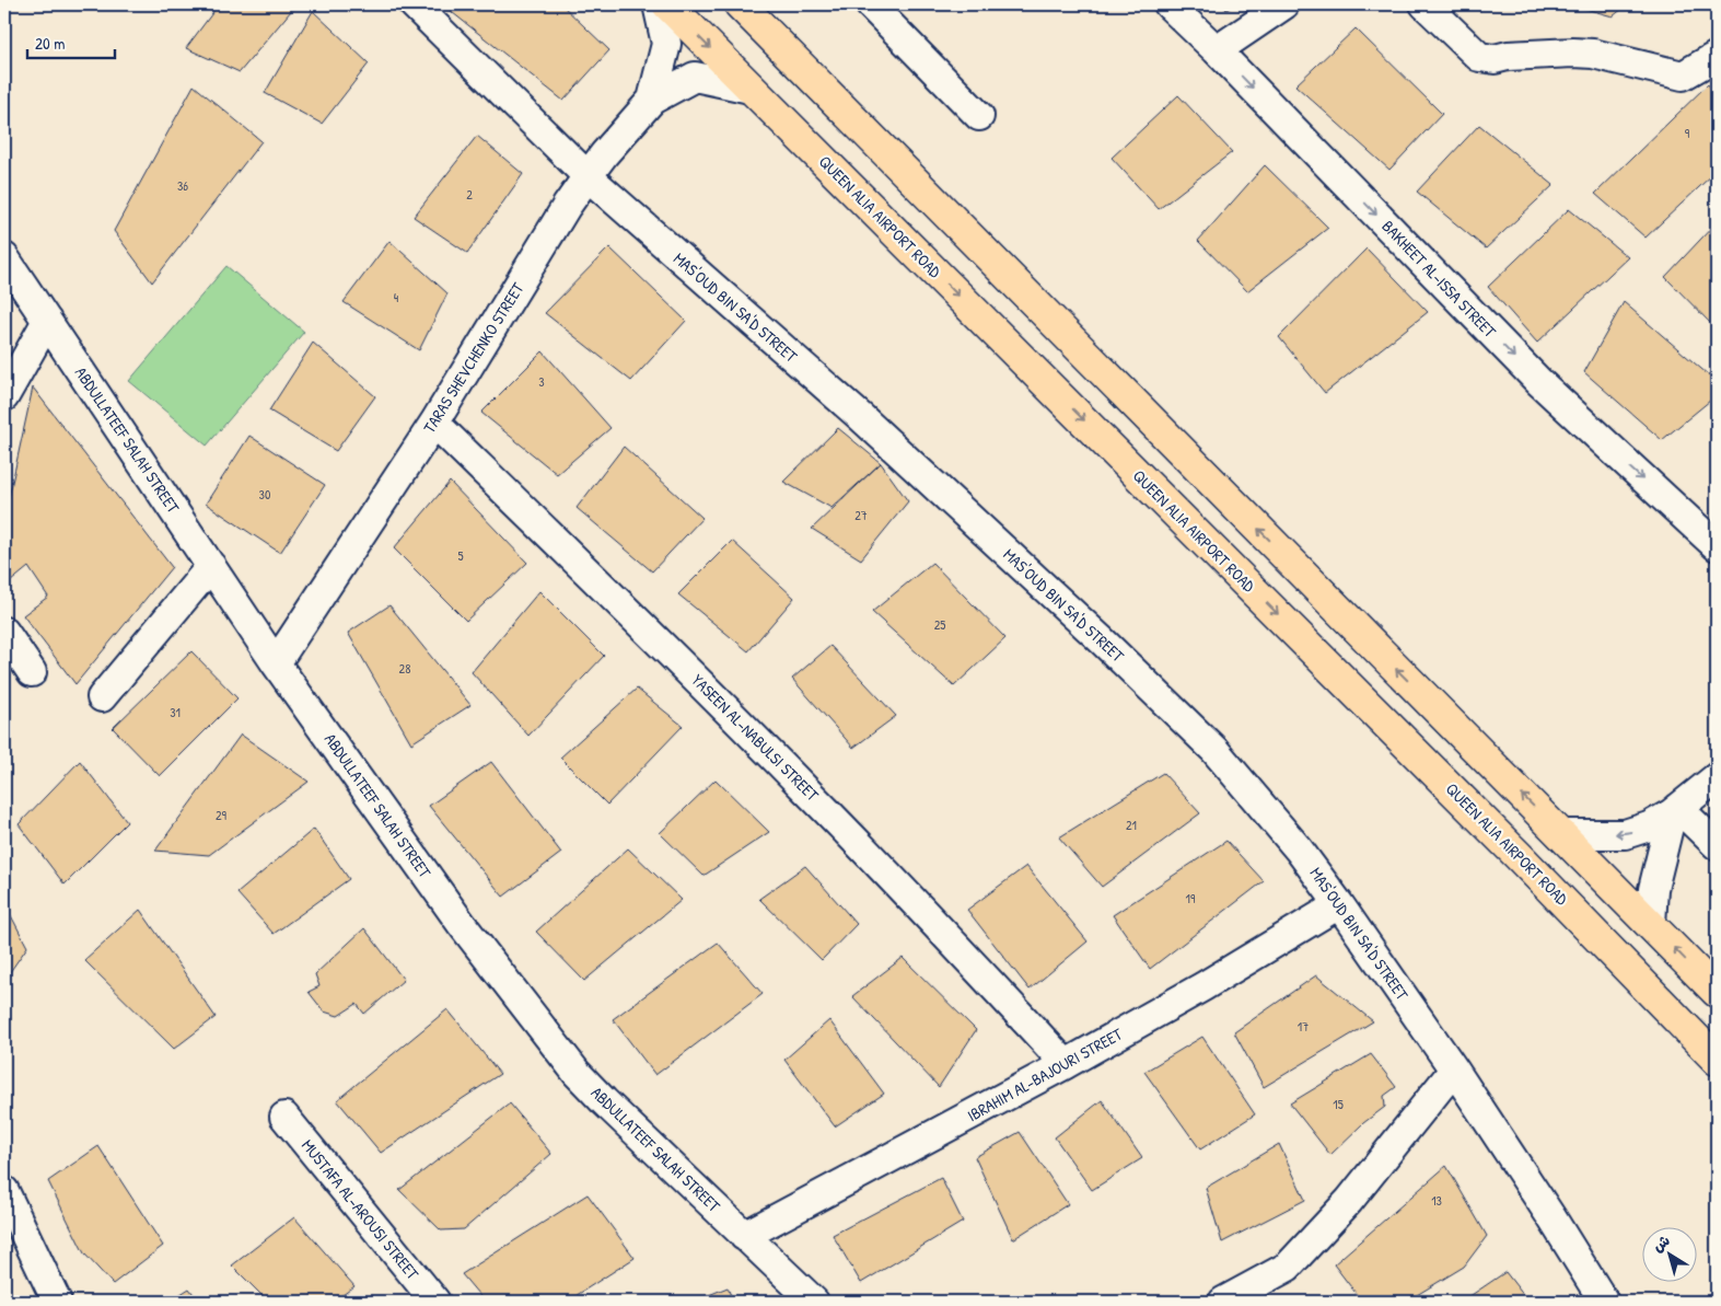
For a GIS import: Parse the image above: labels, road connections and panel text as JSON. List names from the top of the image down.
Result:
{
  "streets": {
    "highway": ["QUEEN ALIA AIRPORT ROAD"],
    "street": [
      "BAKHEET AL-ISSA STREET",
      "MAS'OUD BIN SA'D STREET",
      "TARAS SHEVCHENKO STREET",
      "ABDULLATEEF SALAH STREET",
      "YASEEN AL-NABULSI STREET",
      "IBRAHIM AL-BAJOURI STREET",
      "MUSTAFA AL-AROUSI STREET"
    ]
  },
  "crossings": [
    ["QUEEN ALIA AIRPORT ROAD", "TARAS SHEVCHENKO STREET"],
    ["MAS'OUD BIN SA'D STREET", "TARAS SHEVCHENKO STREET"],
    ["MAS'OUD BIN SA'D STREET", "IBRAHIM AL-BAJOURI STREET"],
    ["TARAS SHEVCHENKO STREET", "ABDULLATEEF SALAH STREET"],
    ["TARAS SHEVCHENKO STREET", "YASEEN AL-NABULSI STREET"],
    ["ABDULLATEEF SALAH STREET", "IBRAHIM AL-BAJOURI STREET"],
    ["YASEEN AL-NABULSI STREET", "IBRAHIM AL-BAJOURI STREET"]
  ],
  "one_way": ["BAKHEET AL-ISSA STREET"],
  "house_numbers": [
    "9",
    "36",
    "2",
    "4",
    "3",
    "30",
    "27",
    "5",
    "25",
    "28",
    "31",
    "29",
    "21",
    "19",
    "17",
    "15",
    "13"
  ],
  "scale_bar": "20 m",
  "north": "top left"
}
